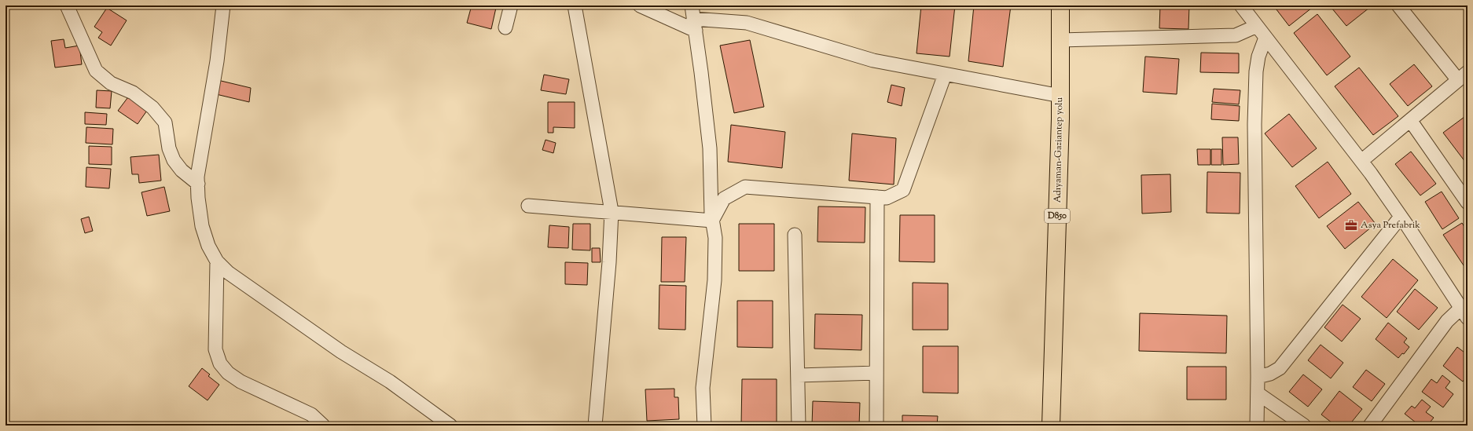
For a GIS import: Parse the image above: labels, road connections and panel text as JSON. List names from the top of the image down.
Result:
{
  "streets": {
    "main road": ["Adıyaman-Gaziantep yolu", "D850"]
  },
  "places": {
    "office": ["Asya Prefabrik"]
  }
}
